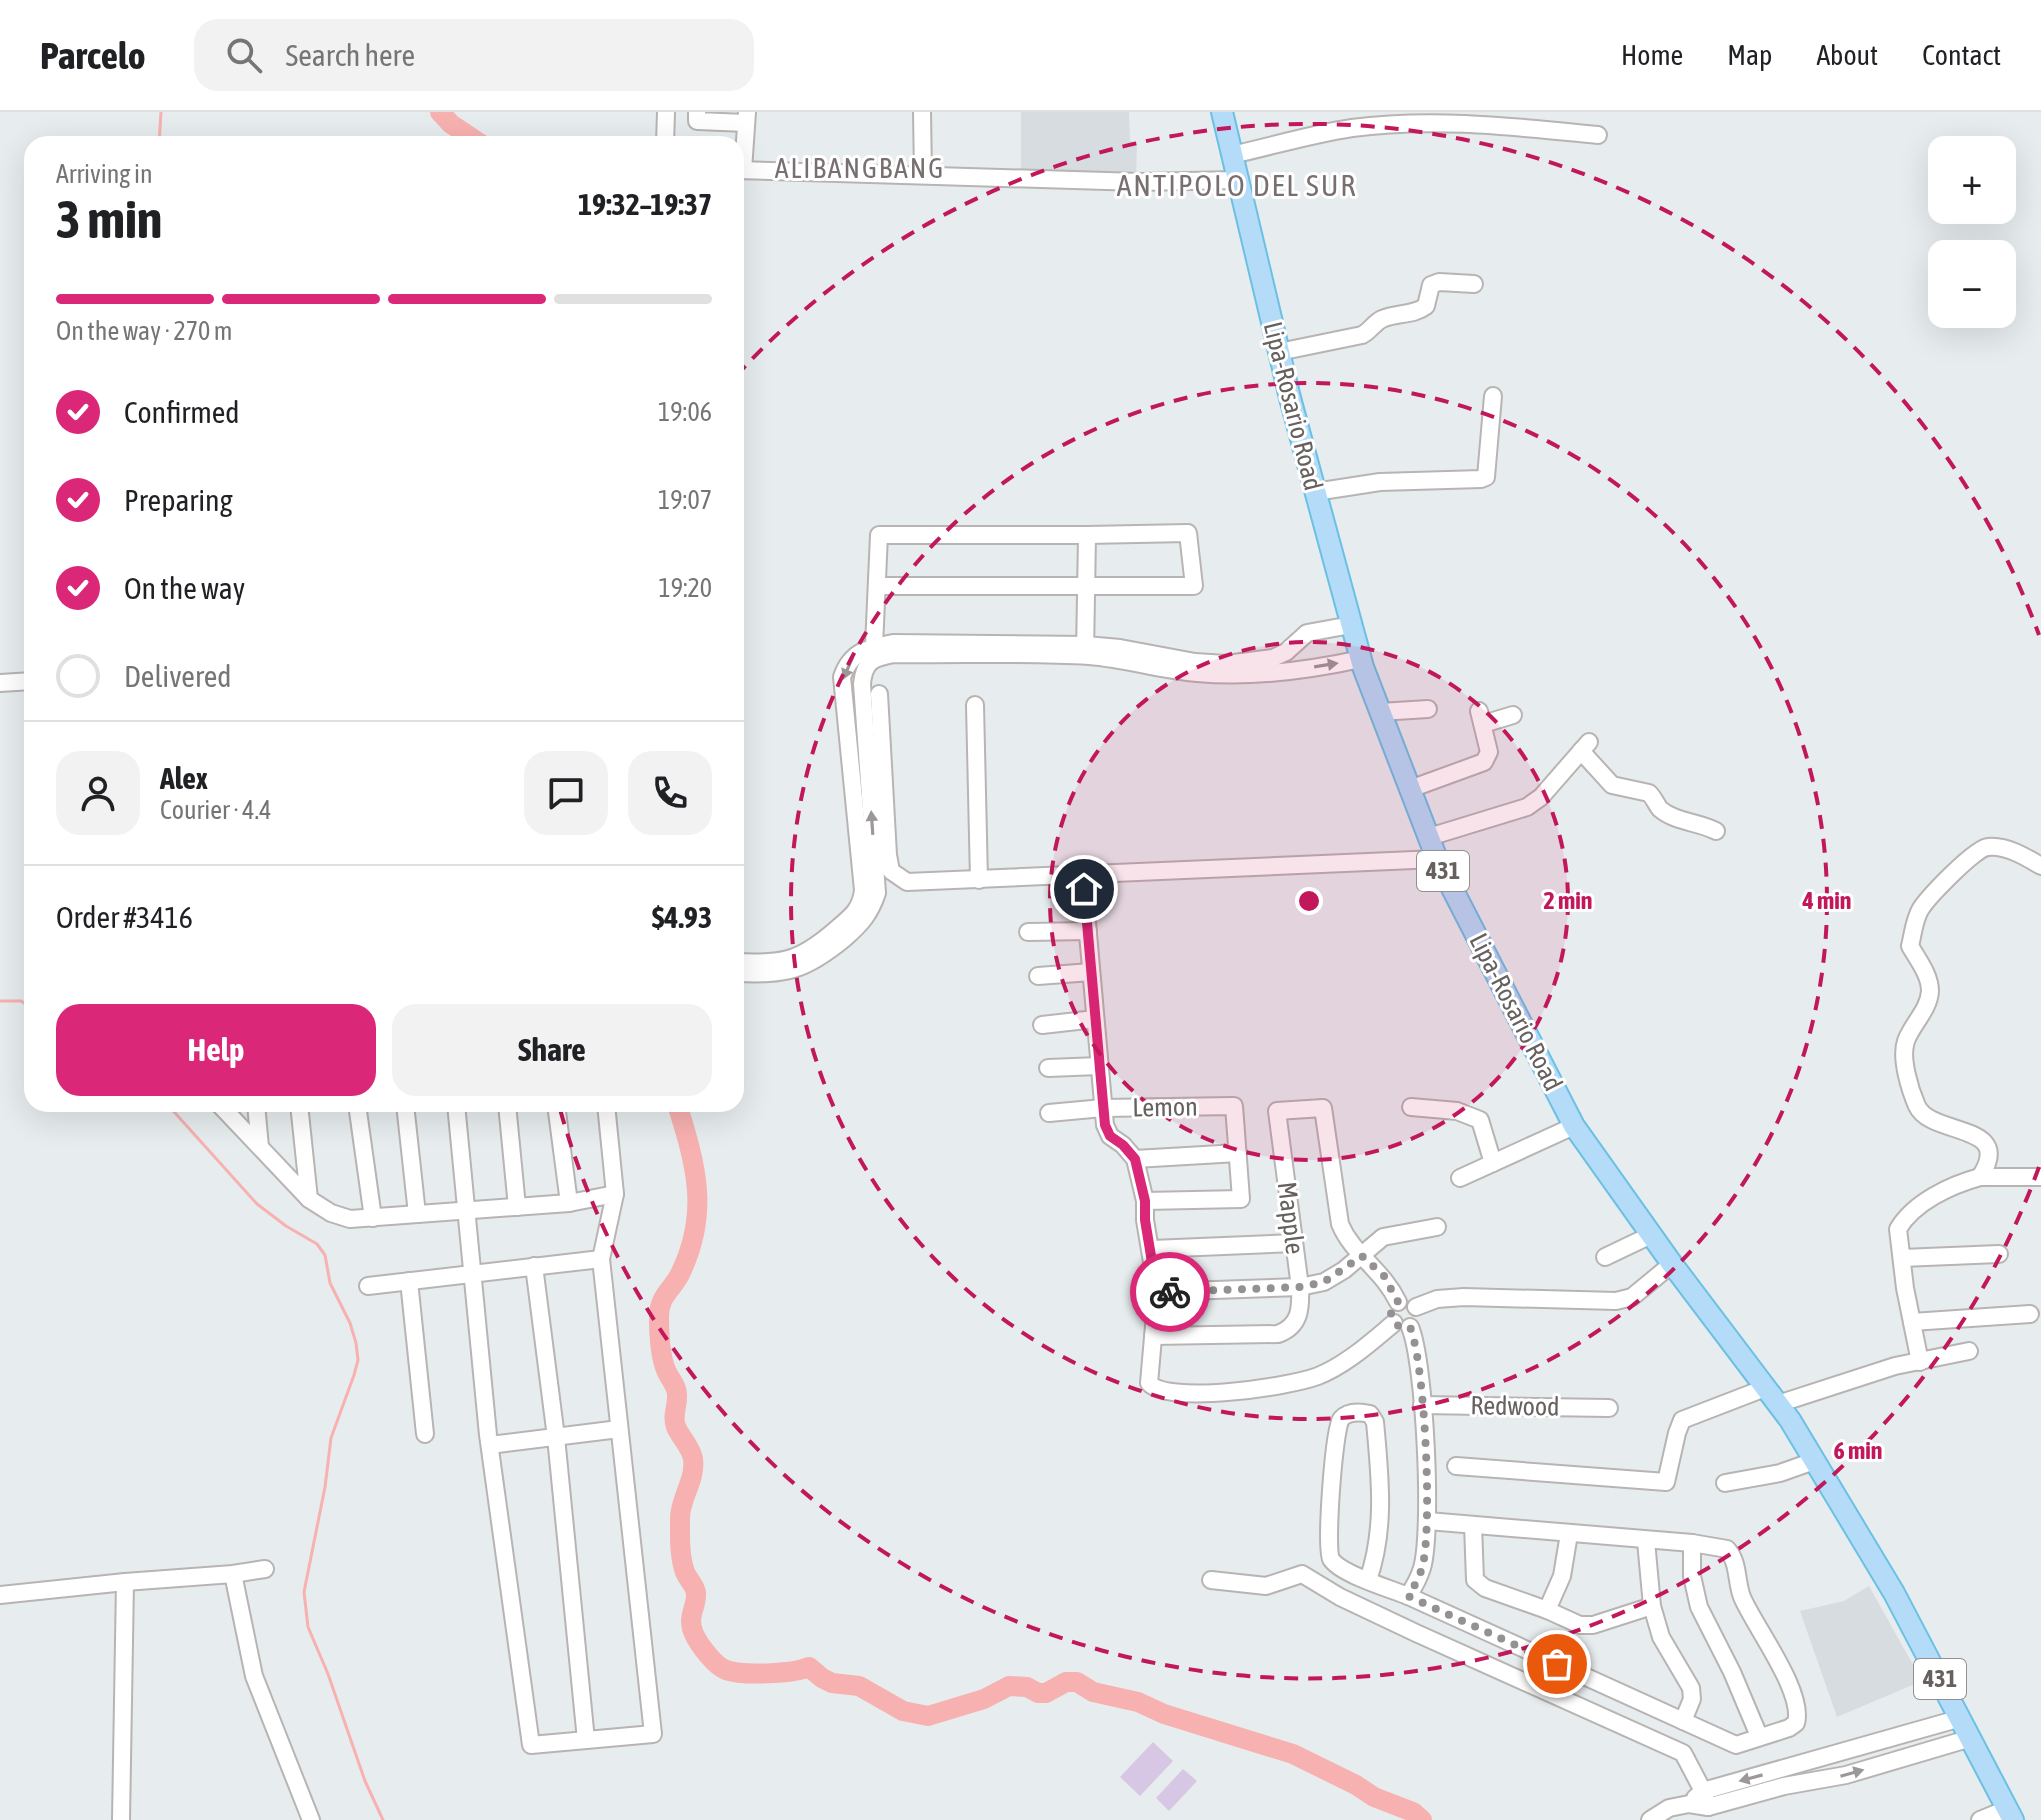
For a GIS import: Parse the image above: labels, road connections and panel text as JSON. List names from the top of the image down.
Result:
{
  "streets": {
    "main road": ["Lipa-Rosario Road", "431"],
    "street": ["Lemon", "Mapple", "Redwood"]
  },
  "districts": ["ALIBANGBANG", "ANTIPOLO DEL SUR"],
  "page": {
    "header": "Parcelo",
    "search": "Search here",
    "nav": [
      "Home",
      "Map",
      "About",
      "Contact"
    ],
    "map_buttons": ["+", "−"],
    "heading": ["3 min", "Arriving in", "19:32–19:37"],
    "panel": [
      "Alex",
      "Courier · 4.4",
      "Order #3416",
      "$4.93"
    ],
    "bar": "On the way · 270 m",
    "list": [
      ["Confirmed", "19:06"],
      ["Preparing", "19:07"],
      ["On the way", "19:20"],
      "Delivered"
    ],
    "buttons": ["Help", "Share"]
  },
  "rings": ["2 min", "4 min", "6 min"]
}
